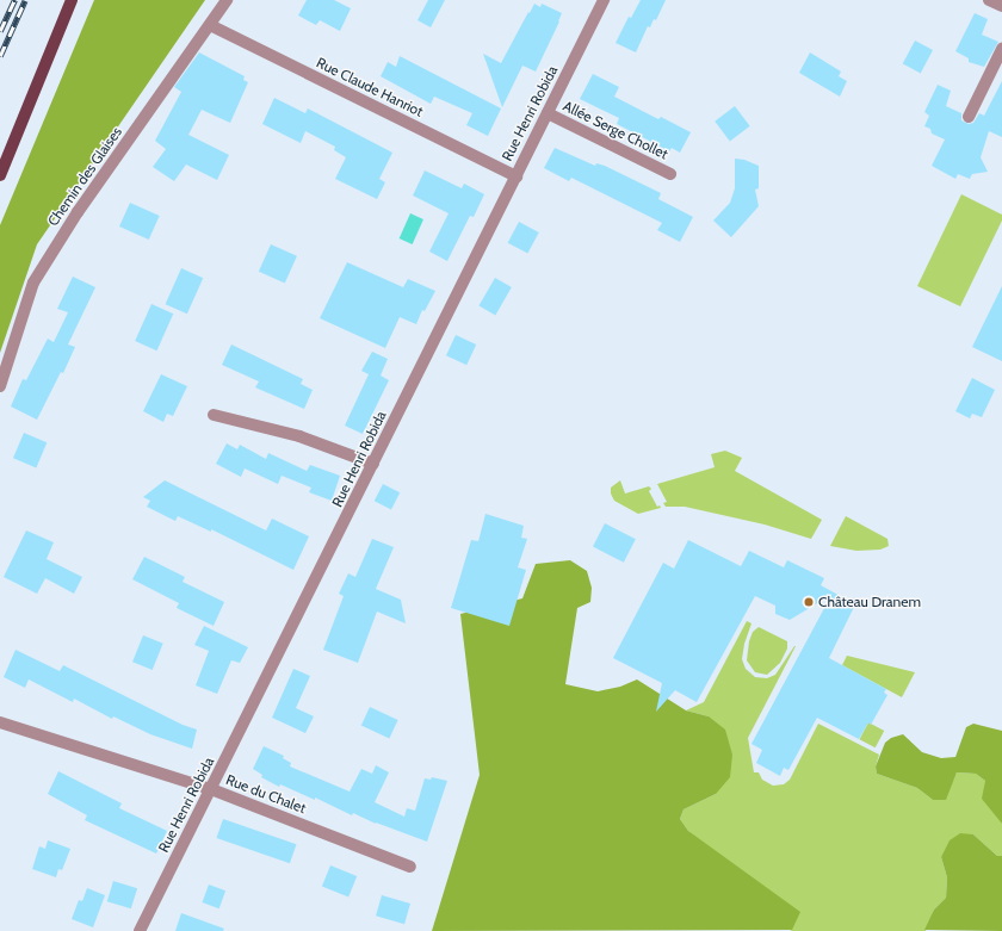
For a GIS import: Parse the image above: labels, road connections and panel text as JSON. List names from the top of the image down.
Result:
{
  "streets": {
    "street": [
      "Rue Claude Hanriot",
      "Rue Henri Robida",
      "Allée Serge Chollet",
      "Chemin des Glaises",
      "Rue du Chalet"
    ]
  },
  "crossings": [
    ["Rue Claude Hanriot", "Rue Henri Robida"],
    ["Rue Claude Hanriot", "Chemin des Glaises"],
    ["Rue Henri Robida", "Allée Serge Chollet"],
    ["Rue Henri Robida", "Rue du Chalet"]
  ],
  "places": ["Château Dranem"]
}
